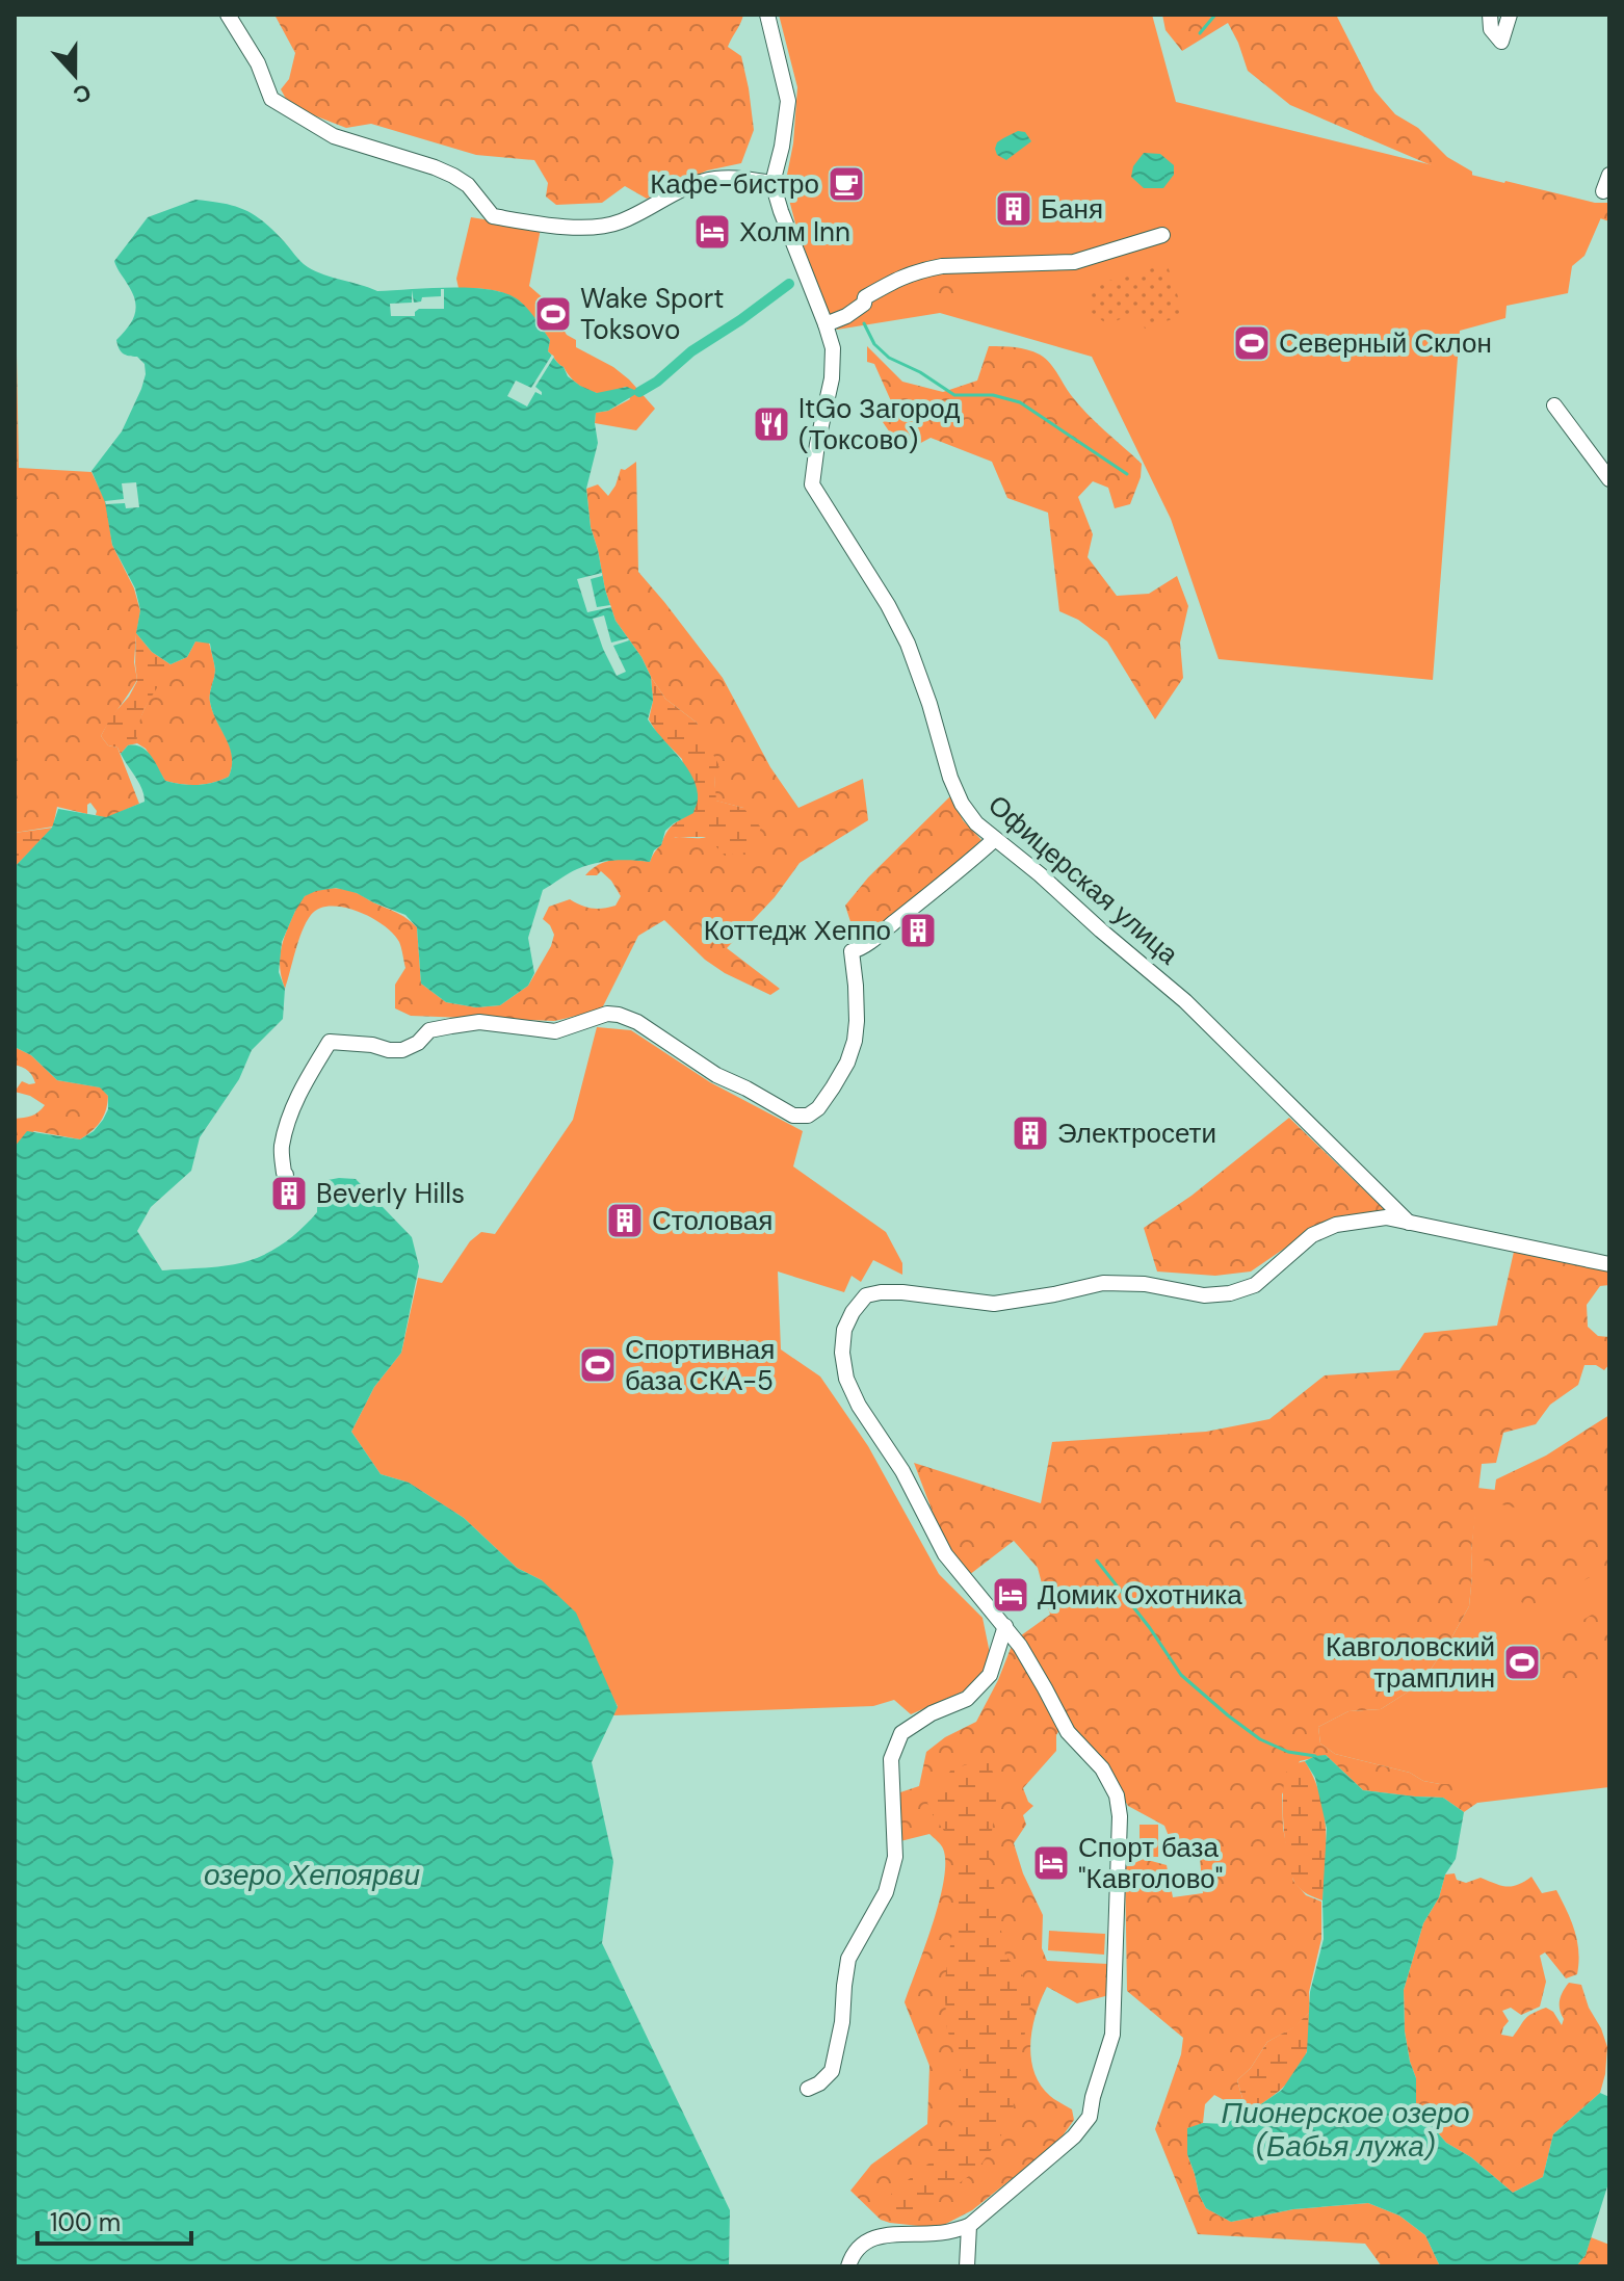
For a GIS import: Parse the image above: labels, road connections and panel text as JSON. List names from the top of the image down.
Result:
{
  "streets": {
    "street": ["Офицерская улица"]
  },
  "water": ["озеро Хепоярви", "Пионерское озеро (Бабья лужа)"],
  "places": {
    "cafe": ["Кафе-бистро"],
    "building": [
      "Баня",
      "Коттедж Хеппо",
      "Электросети",
      "Beverly Hills",
      "Столовая"
    ],
    "hotel": ["Холм Inn", "Домик Охотника", "Спорт база \"Кавголово\""],
    "sports": [
      "Wake Sport Toksovo",
      "Северный Склон",
      "Спортивная база СКА-5",
      "Кавголовский трамплин"
    ],
    "restaurant": ["ItGo Загород (Токсово)"]
  },
  "scale_bar": "100 m",
  "north": "bottom"
}
